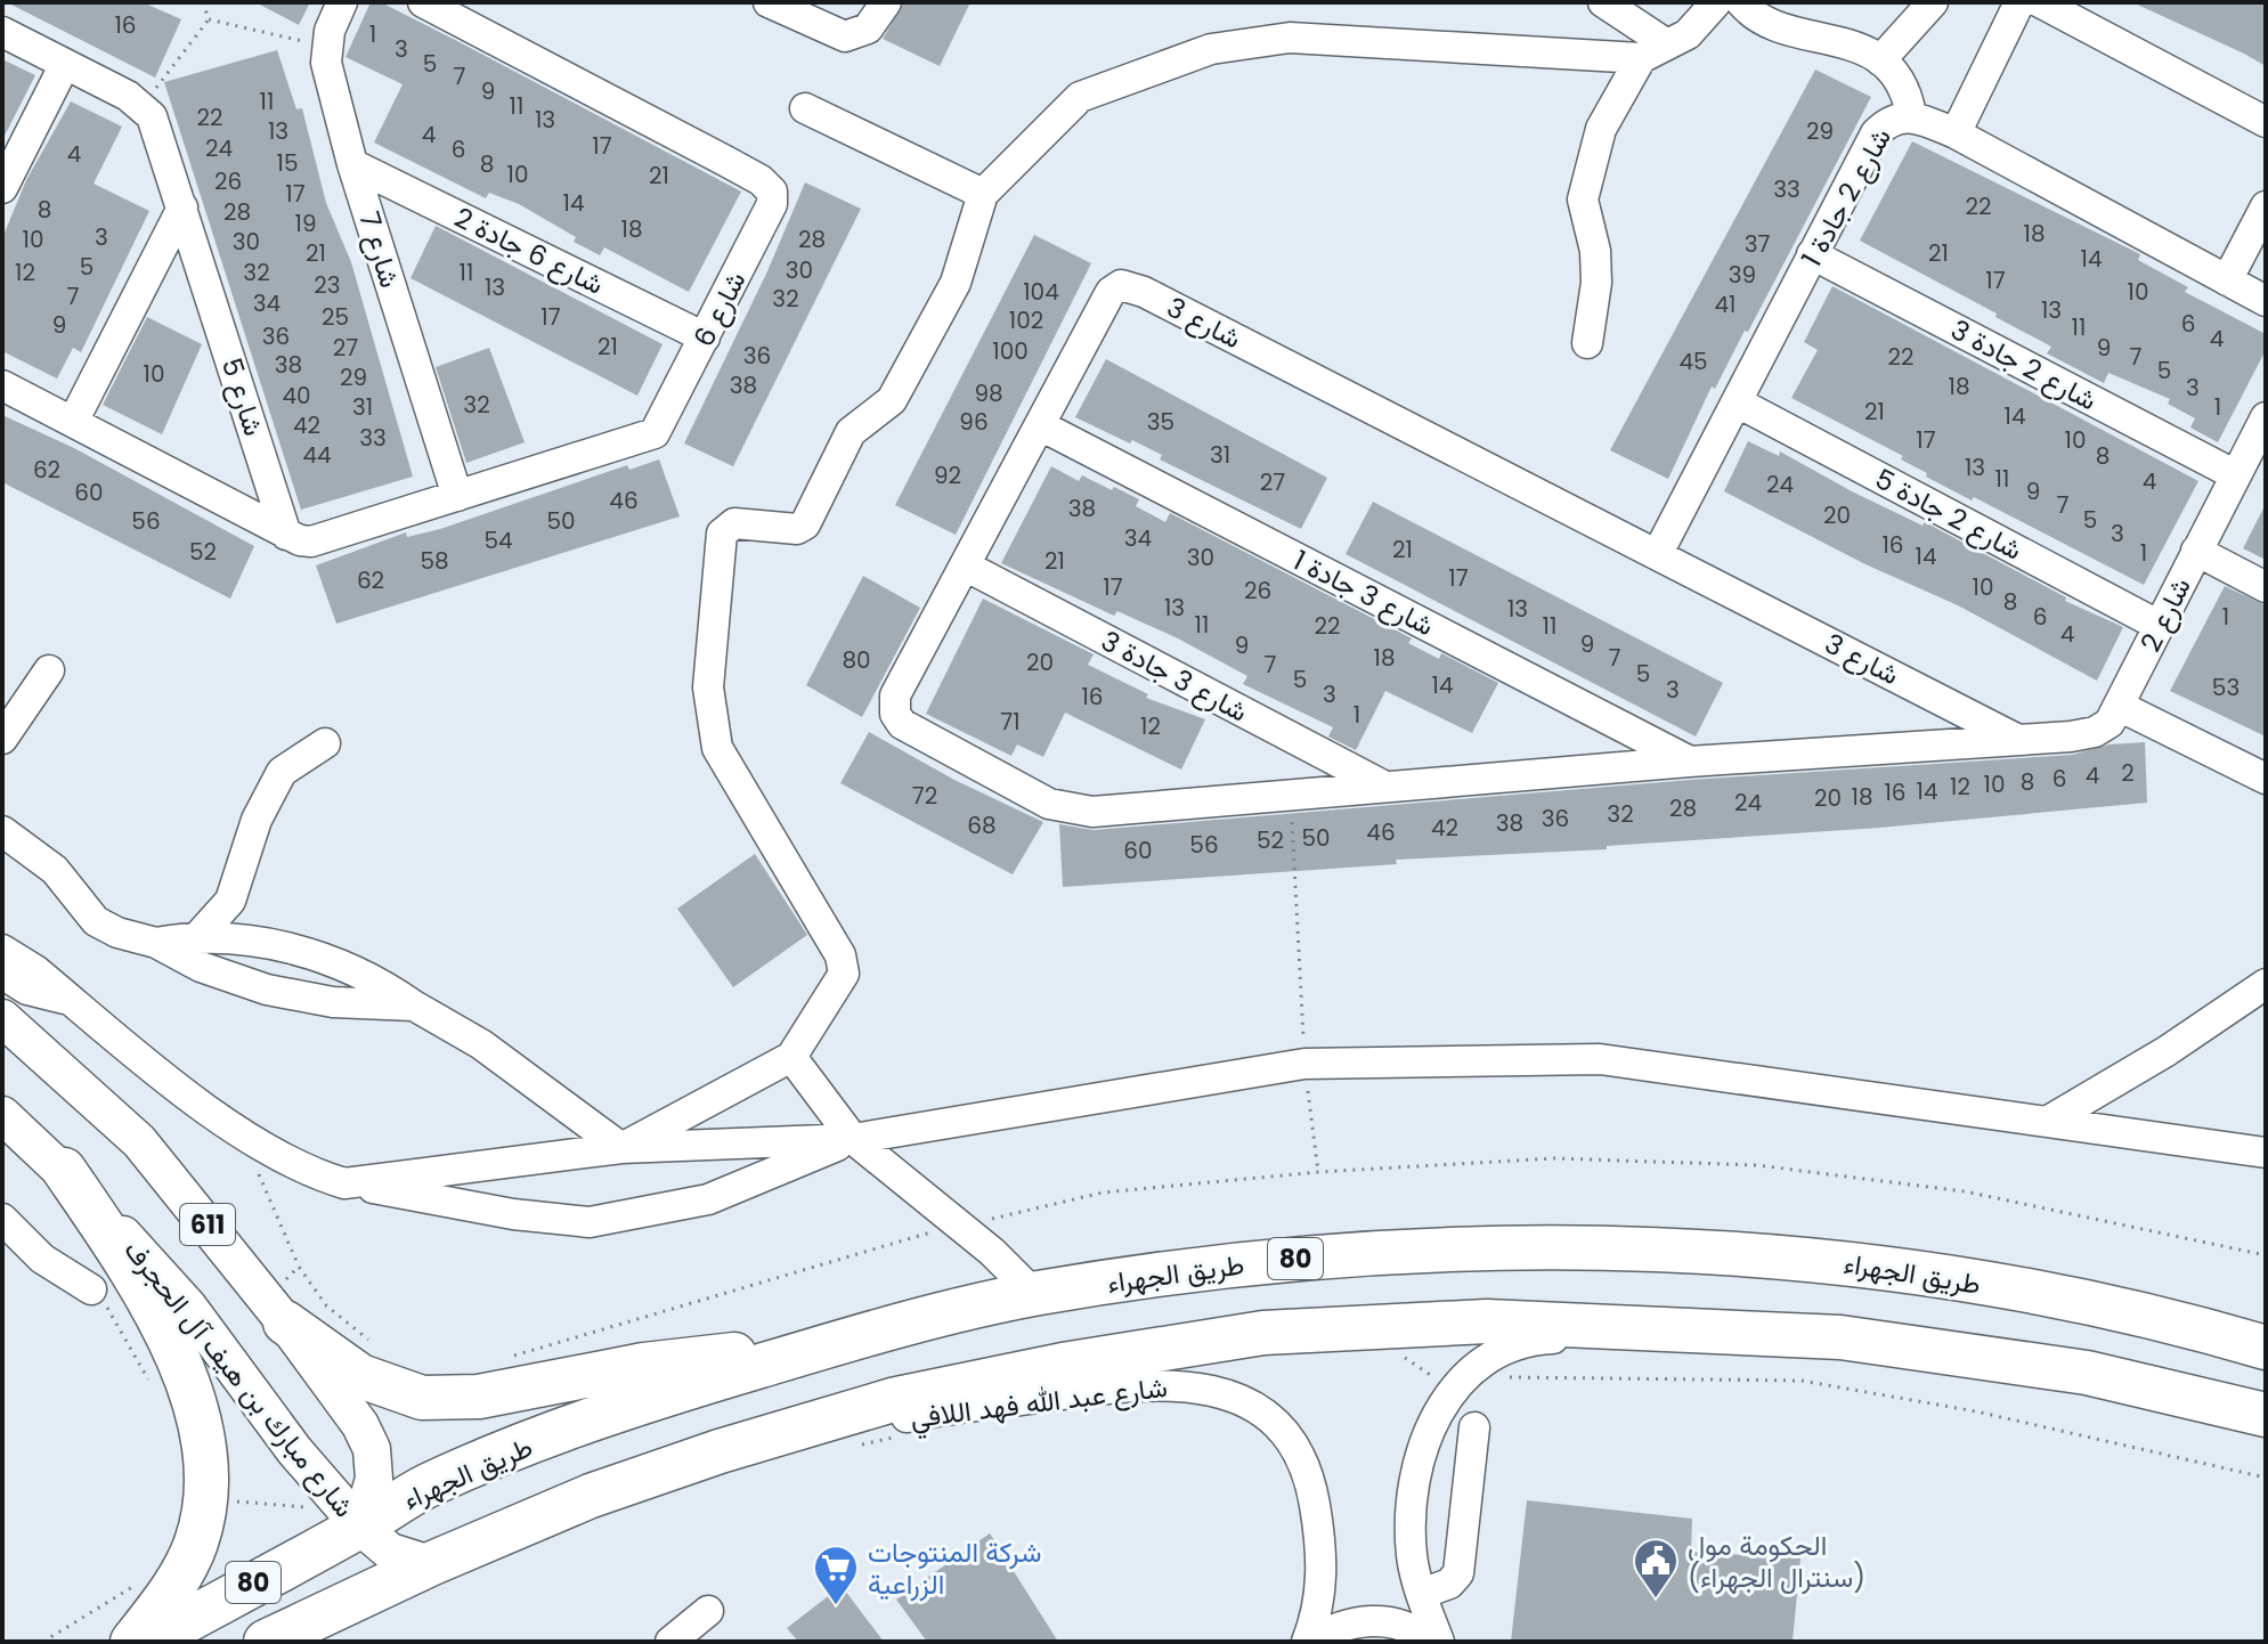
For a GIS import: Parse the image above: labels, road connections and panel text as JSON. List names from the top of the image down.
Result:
{
  "streets": {
    "highway": ["80", "طريق الجهراء"],
    "main road": ["611", "شارع مبارك بن هيف آل الحجرف"],
    "street": [
      "شارع 2 جادة 1",
      "شارع 7",
      "شارع 6 جادة 2",
      "شارع 6",
      "شارع 3",
      "شارع 2 جادة 3",
      "شارع 5",
      "شارع 2 جادة 5",
      "شارع 3 جادة 1",
      "شارع 2",
      "شارع 3 جادة 3",
      "شارع عبد الله فهد اللافي"
    ]
  },
  "crossings": [
    ["شارع 2 جادة 1", "شارع 3"],
    ["شارع 2 جادة 1", "شارع 2 جادة 3"],
    ["شارع 2 جادة 1", "شارع 2 جادة 5"],
    ["شارع 7", "شارع 6 جادة 2"],
    ["شارع 7", "شارع 6"],
    ["شارع 6 جادة 2", "شارع 6"],
    ["شارع 6", "شارع 5"],
    ["شارع 3", "شارع 3 جادة 1"],
    ["شارع 3", "شارع 2"],
    ["شارع 3", "شارع 3 جادة 3"],
    ["شارع 2 جادة 3", "شارع 2"],
    ["شارع 2 جادة 5", "شارع 2"],
    ["80", "شارع مبارك بن هيف آل الحجرف"],
    ["80", "شارع عبد الله فهد اللافي"],
    ["طريق الجهراء", "شارع مبارك بن هيف آل الحجرف"]
  ],
  "places": {
    "public building": ["الحكومة مول (سنترال الجهراء)"],
    "supermarket": ["شركة المنتوجات الزراعية"]
  },
  "house_numbers": [
    "16",
    "1",
    "3",
    "5",
    "7",
    "9",
    "11",
    "11",
    "22",
    "13",
    "13",
    "29",
    "4",
    "17",
    "24",
    "6",
    "4",
    "15",
    "8",
    "10",
    "21",
    "26",
    "33",
    "17",
    "14",
    "22",
    "8",
    "28",
    "19",
    "18",
    "18",
    "3",
    "10",
    "28",
    "30",
    "37",
    "21",
    "21",
    "14",
    "5",
    "30",
    "12",
    "32",
    "11",
    "39",
    "17",
    "23",
    "13",
    "104",
    "10",
    "7",
    "32",
    "34",
    "41",
    "13",
    "25",
    "17",
    "102",
    "6",
    "9",
    "11",
    "36",
    "4",
    "21",
    "27",
    "9",
    "100",
    "36",
    "22",
    "7",
    "45",
    "38",
    "5",
    "10",
    "29",
    "38",
    "18",
    "3",
    "98",
    "40",
    "32",
    "31",
    "1",
    "21",
    "14",
    "96",
    "35",
    "42",
    "33",
    "17",
    "10",
    "44",
    "31",
    "8",
    "13",
    "62",
    "92",
    "11",
    "4",
    "27",
    "24",
    "9",
    "60",
    "46",
    "7",
    "38",
    "20",
    "5",
    "56",
    "50",
    "3",
    "34",
    "54",
    "16",
    "21",
    "52",
    "1",
    "14",
    "30",
    "58",
    "21",
    "17",
    "62",
    "17",
    "10",
    "26",
    "8",
    "13",
    "13",
    "6",
    "1",
    "11",
    "22",
    "11",
    "4",
    "9",
    "9",
    "18",
    "7",
    "80",
    "20",
    "7",
    "5",
    "5",
    "14",
    "53",
    "3",
    "3",
    "16",
    "1",
    "71",
    "12",
    "2",
    "4",
    "6",
    "8",
    "10",
    "12",
    "14",
    "16",
    "72",
    "18",
    "20",
    "24",
    "28",
    "32",
    "36",
    "38",
    "68",
    "42",
    "46",
    "50",
    "52",
    "56",
    "60"
  ]
}
